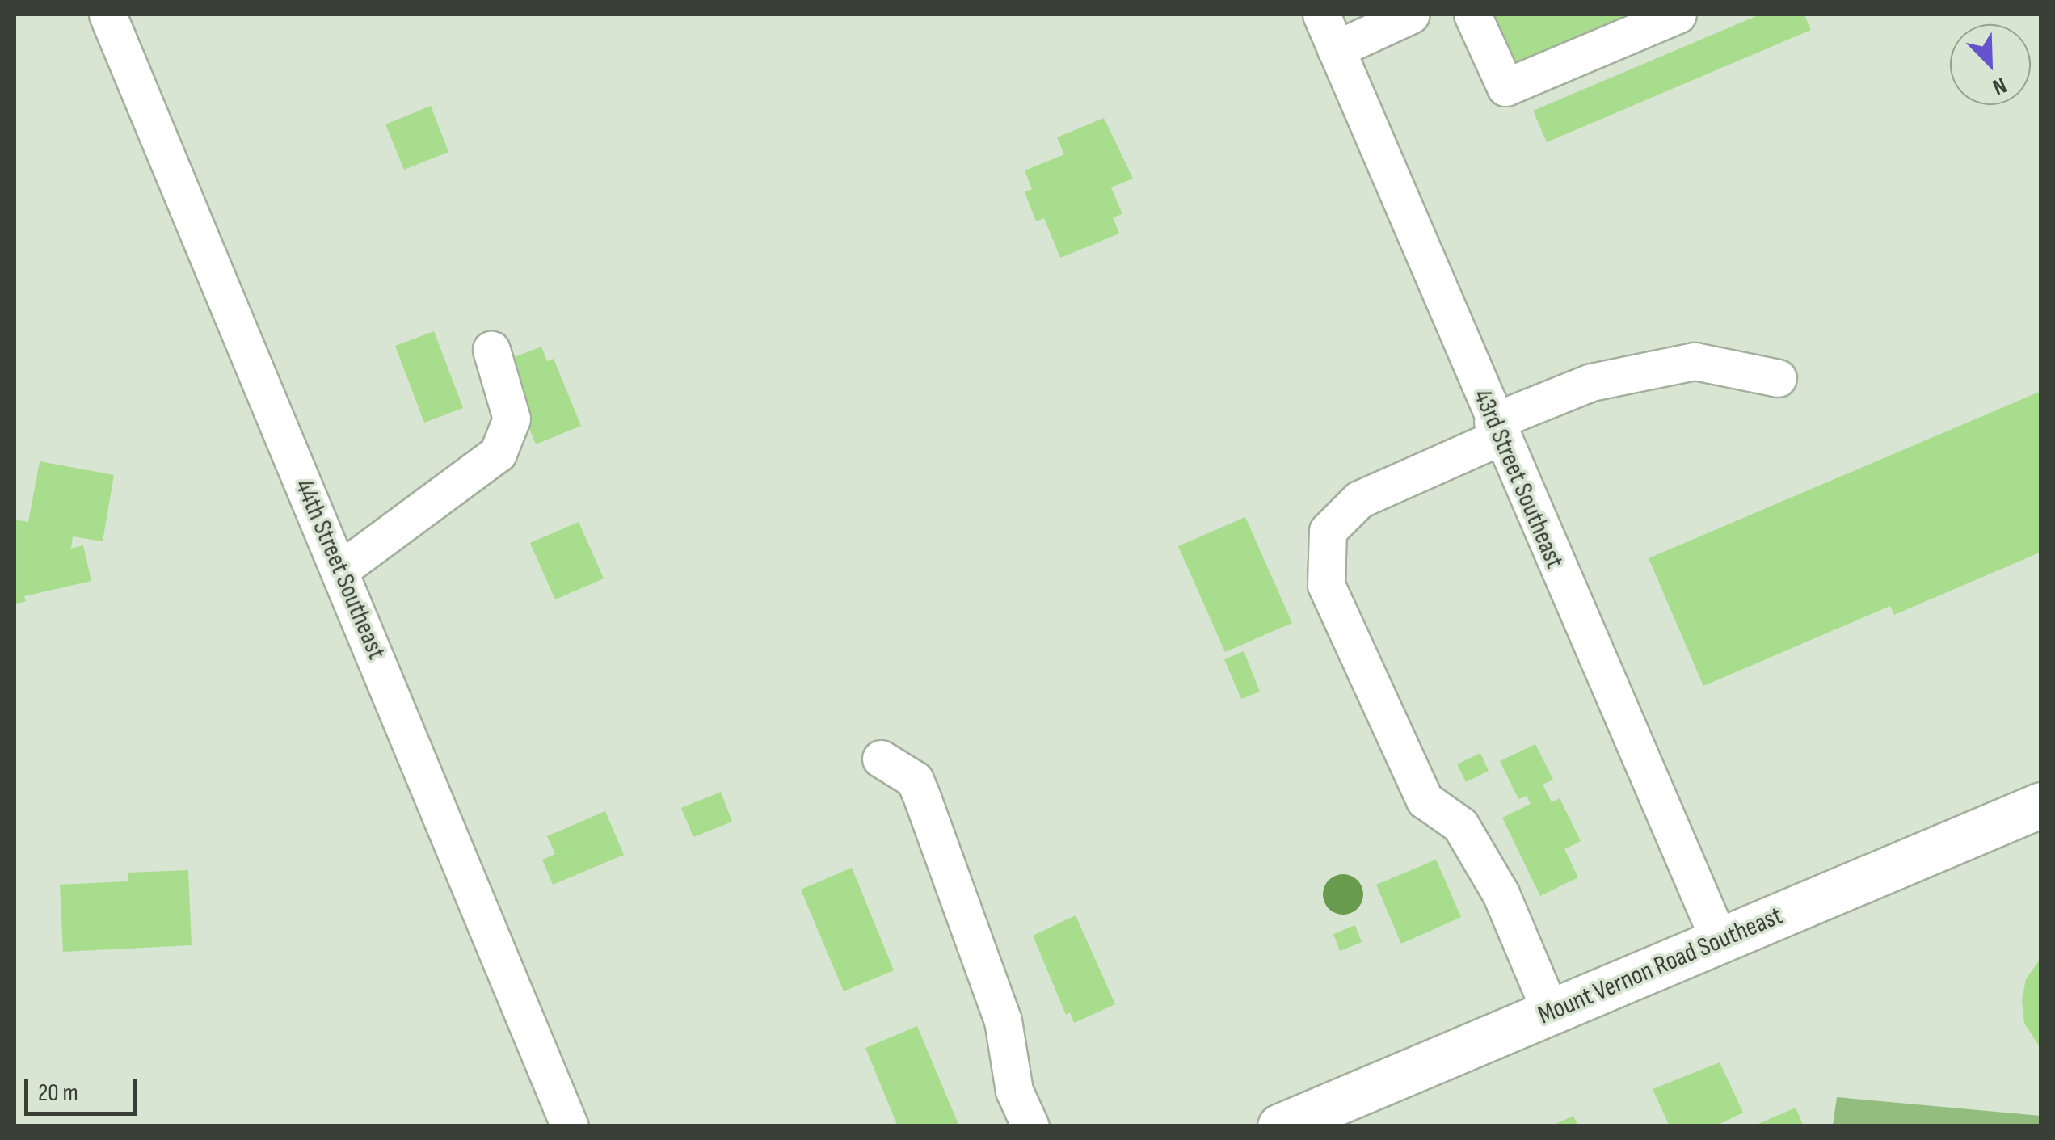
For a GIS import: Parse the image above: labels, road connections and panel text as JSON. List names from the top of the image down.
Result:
{
  "streets": {
    "main road": ["Mount Vernon Road Southeast"],
    "street": ["43rd Street Southeast", "44th Street Southeast"]
  },
  "crossings": [
    ["43rd Street Southeast", "Mount Vernon Road Southeast"]
  ],
  "scale_bar": "20 m",
  "north": "bottom right"
}
